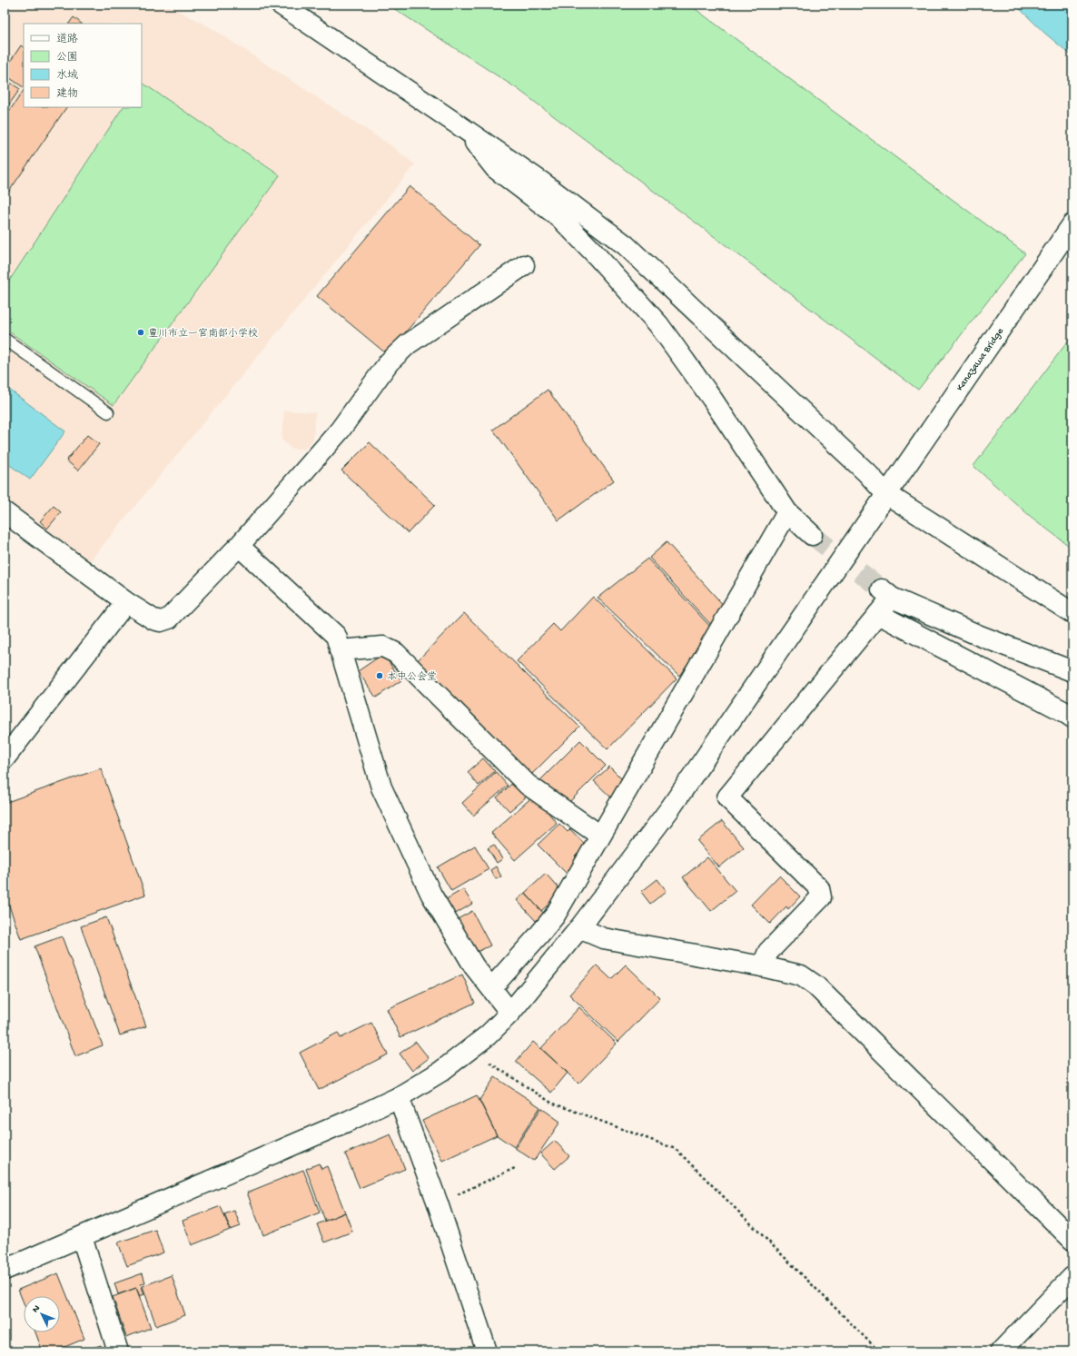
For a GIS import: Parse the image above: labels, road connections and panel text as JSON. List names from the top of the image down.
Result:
{
  "streets": {
    "street": ["Kanazawa Bridge"]
  },
  "places": ["豊川市立一宮南部小学校", "本中公会堂"],
  "legend": [
    "道路",
    "公園",
    "水域",
    "建物"
  ],
  "north": "top left"
}
